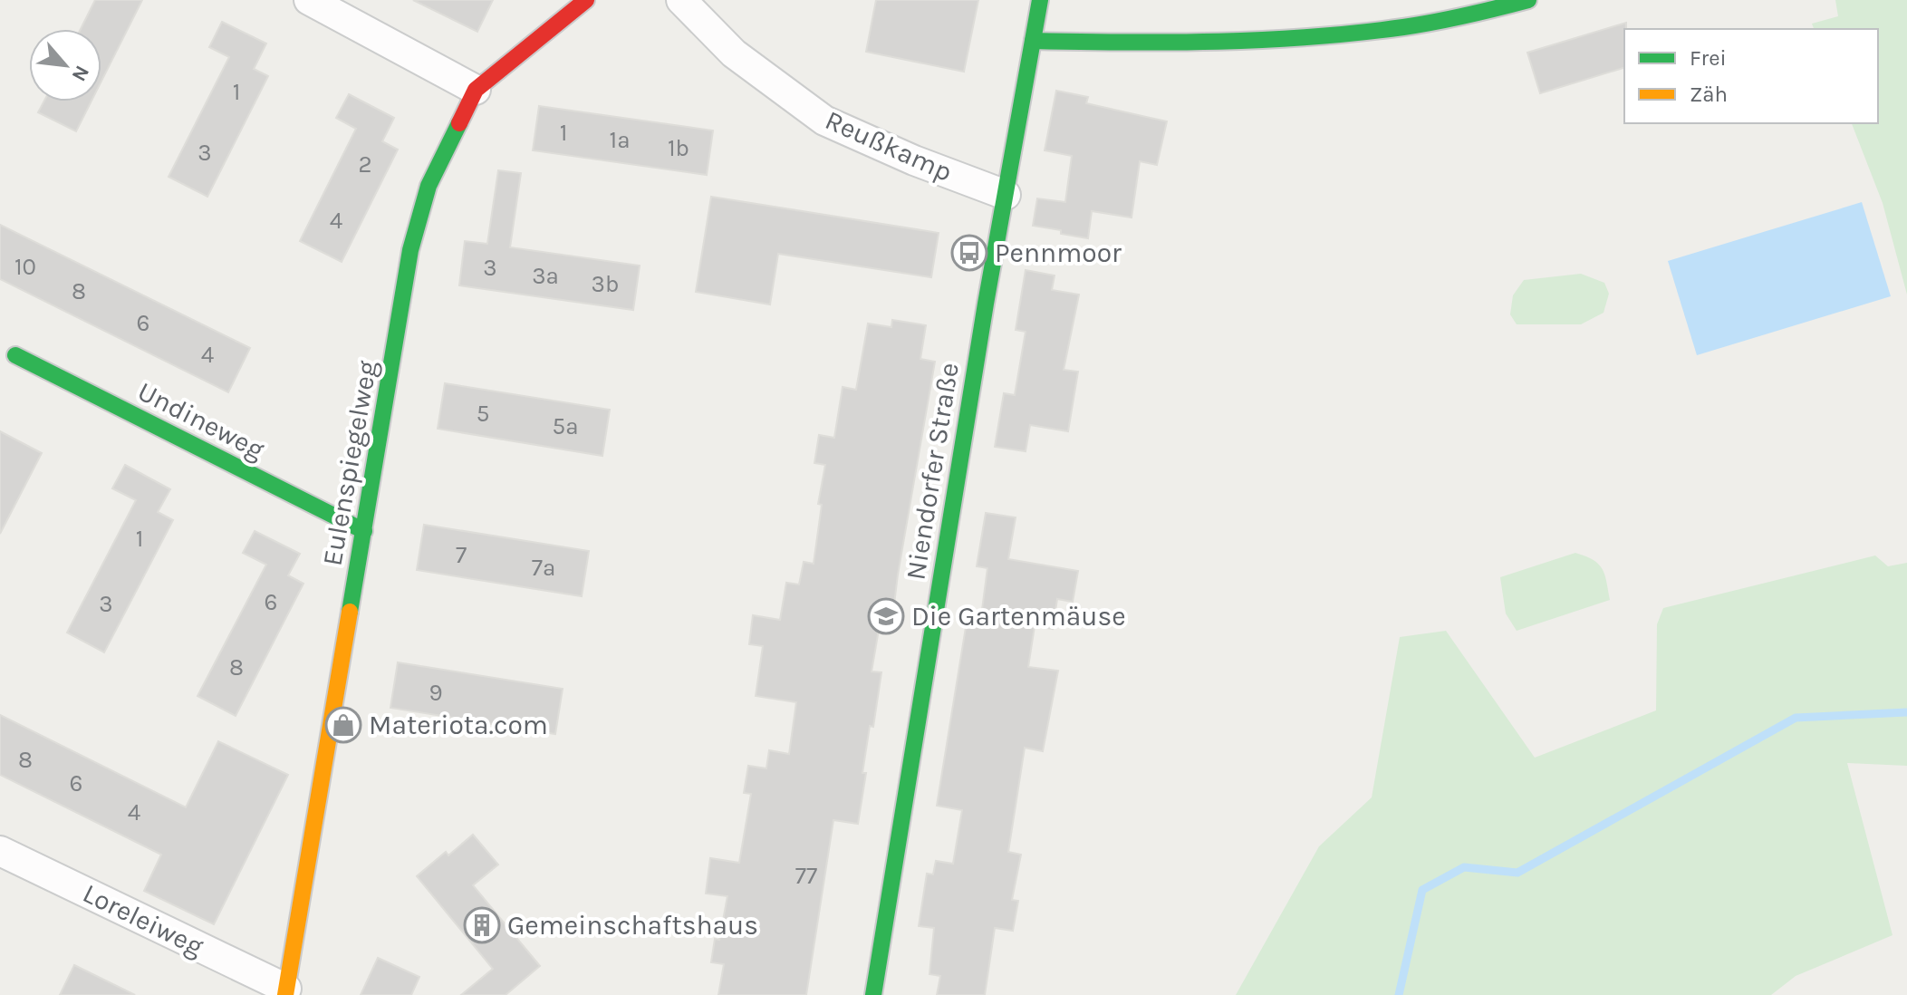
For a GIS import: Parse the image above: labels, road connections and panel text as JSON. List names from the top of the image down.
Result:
{
  "streets": {
    "street": [
      "Reußkamp",
      "Undineweg",
      "Eulenspiegelweg",
      "Niendorfer Straße",
      "Loreleiweg"
    ]
  },
  "crossings": [
    ["Reußkamp", "Niendorfer Straße"],
    ["Undineweg", "Eulenspiegelweg"],
    ["Eulenspiegelweg", "Loreleiweg"]
  ],
  "places": {
    "bus stop": ["Pennmoor"],
    "school or university": ["Die Gartenmäuse"],
    "shop": ["Materiota.com"],
    "building": ["Gemeinschaftshaus"]
  },
  "house_numbers": [
    "1",
    "1",
    "1a",
    "1b",
    "3",
    "2",
    "4",
    "10",
    "3",
    "3a",
    "3b",
    "8",
    "6",
    "4",
    "5",
    "5a",
    "1",
    "7",
    "7a",
    "6",
    "3",
    "8",
    "9",
    "8",
    "6",
    "4",
    "77"
  ],
  "legend": ["Frei", "Zäh"],
  "north": "bottom right"
}
